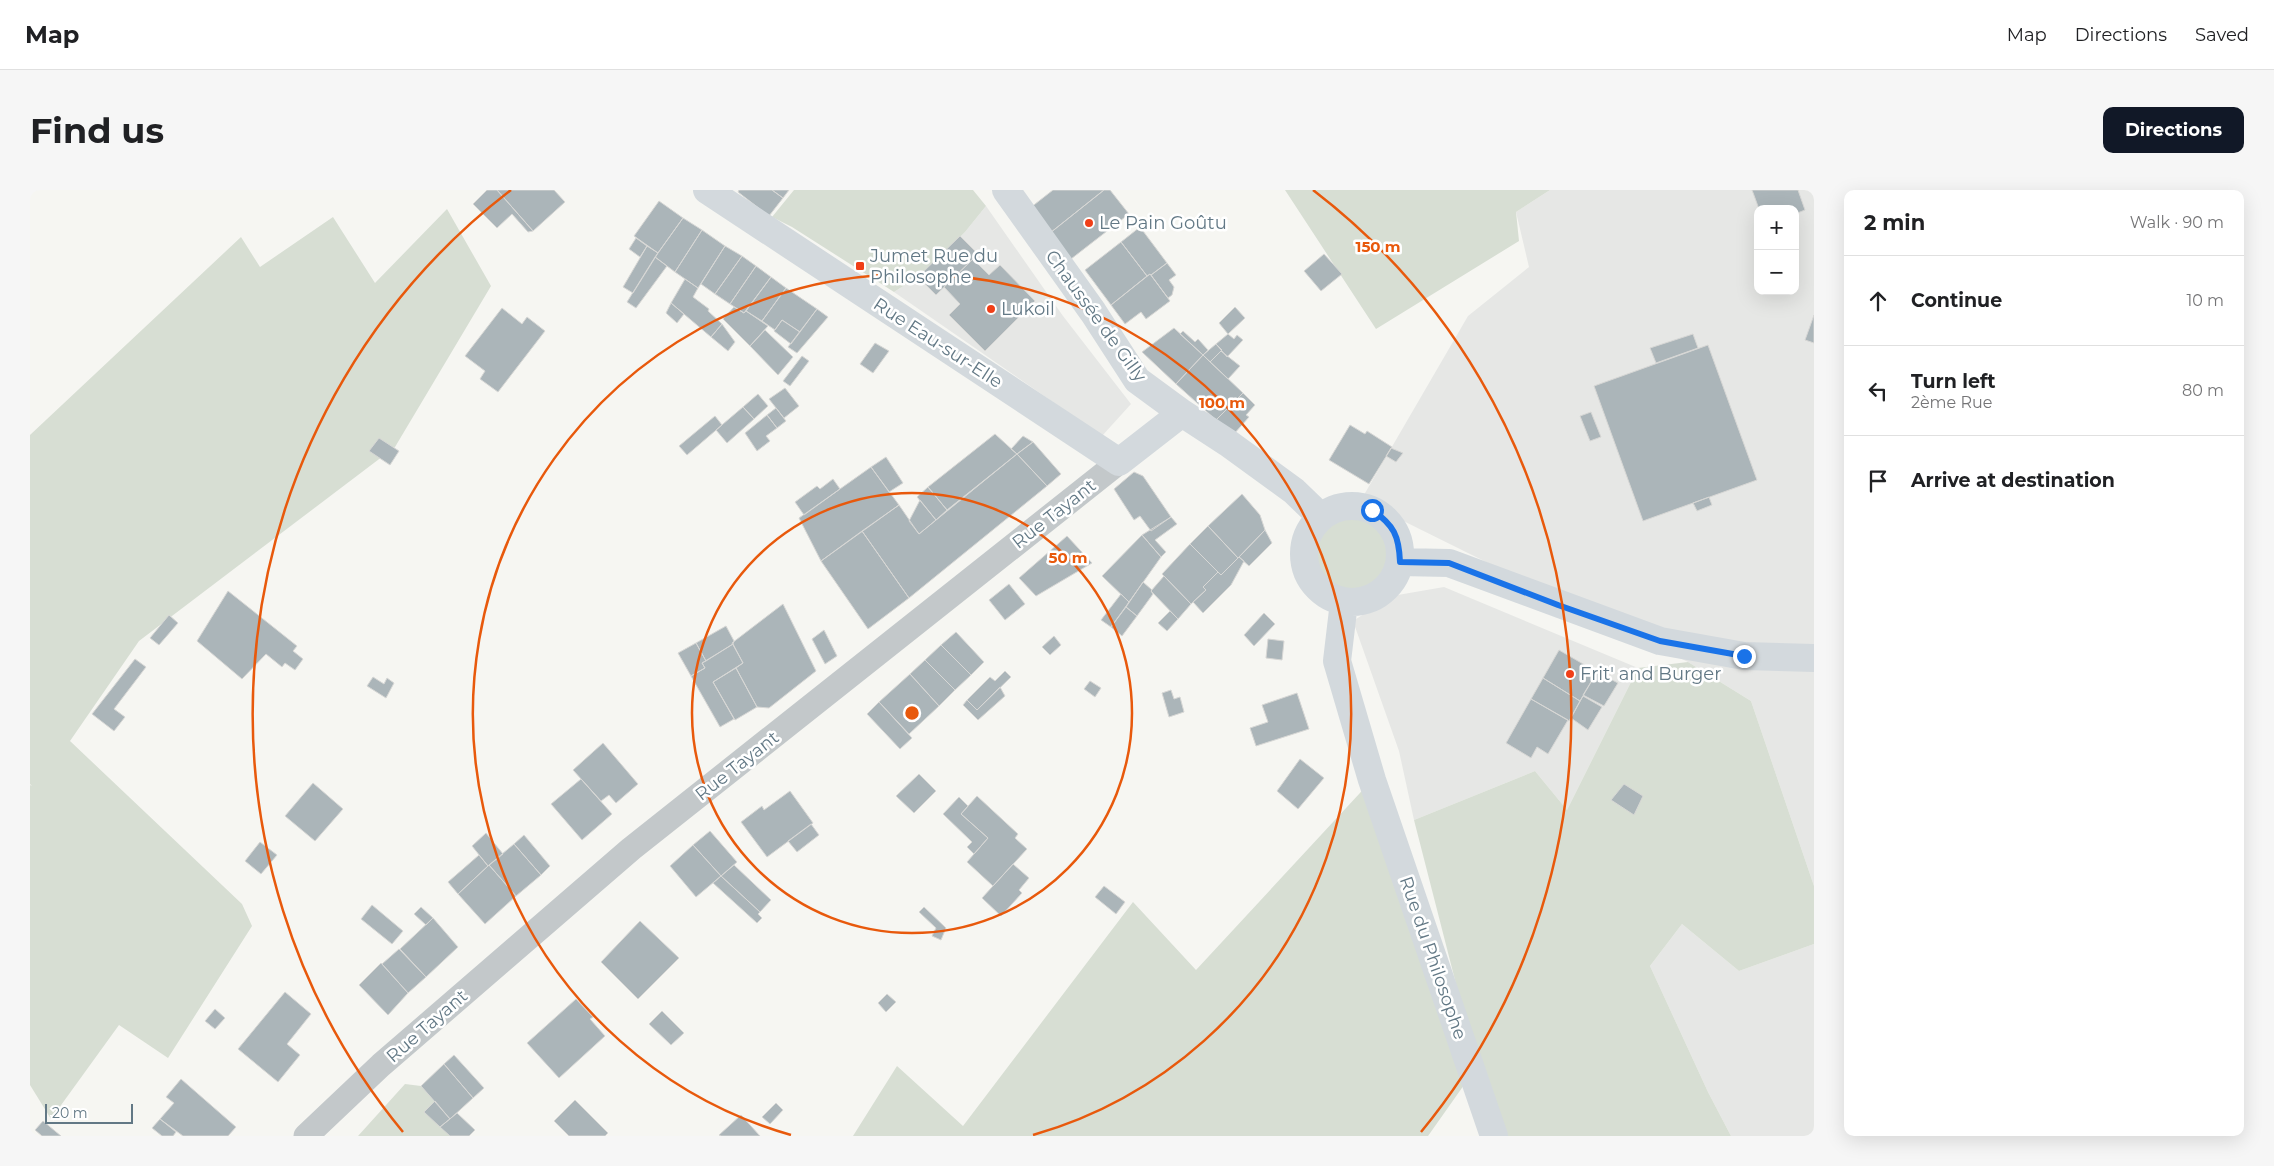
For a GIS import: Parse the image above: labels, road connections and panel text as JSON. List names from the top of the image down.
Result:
{
  "streets": {
    "main road": [
      "Chaussée de Gilly",
      "Rue Eau-sur-Elle",
      "Rue Tayant",
      "Rue du Philosophe"
    ]
  },
  "crossings": [
    ["Chaussée de Gilly", "Rue Tayant"],
    ["Chaussée de Gilly", "Rue du Philosophe"],
    ["Rue Eau-sur-Elle", "Rue Tayant"]
  ],
  "places": {
    "other": ["Le Pain Goûtu", "Lukoil", "Frit' and Burger"],
    "transit": ["Jumet Rue du Philosophe"]
  },
  "scale_bar": "20 m",
  "page": {
    "header": "Map",
    "nav": ["Map", "Directions", "Saved"],
    "buttons": "Directions",
    "title": "Find us",
    "heading": ["2 min", "Walk · 90 m"],
    "map_buttons": ["+", "−"],
    "list": [
      ["Continue", "10 m"],
      ["Turn left", "2ème Rue", "80 m"],
      "Arrive at destination"
    ],
    "scale": "20 m"
  },
  "rings": ["150 m", "100 m", "50 m"]
}
